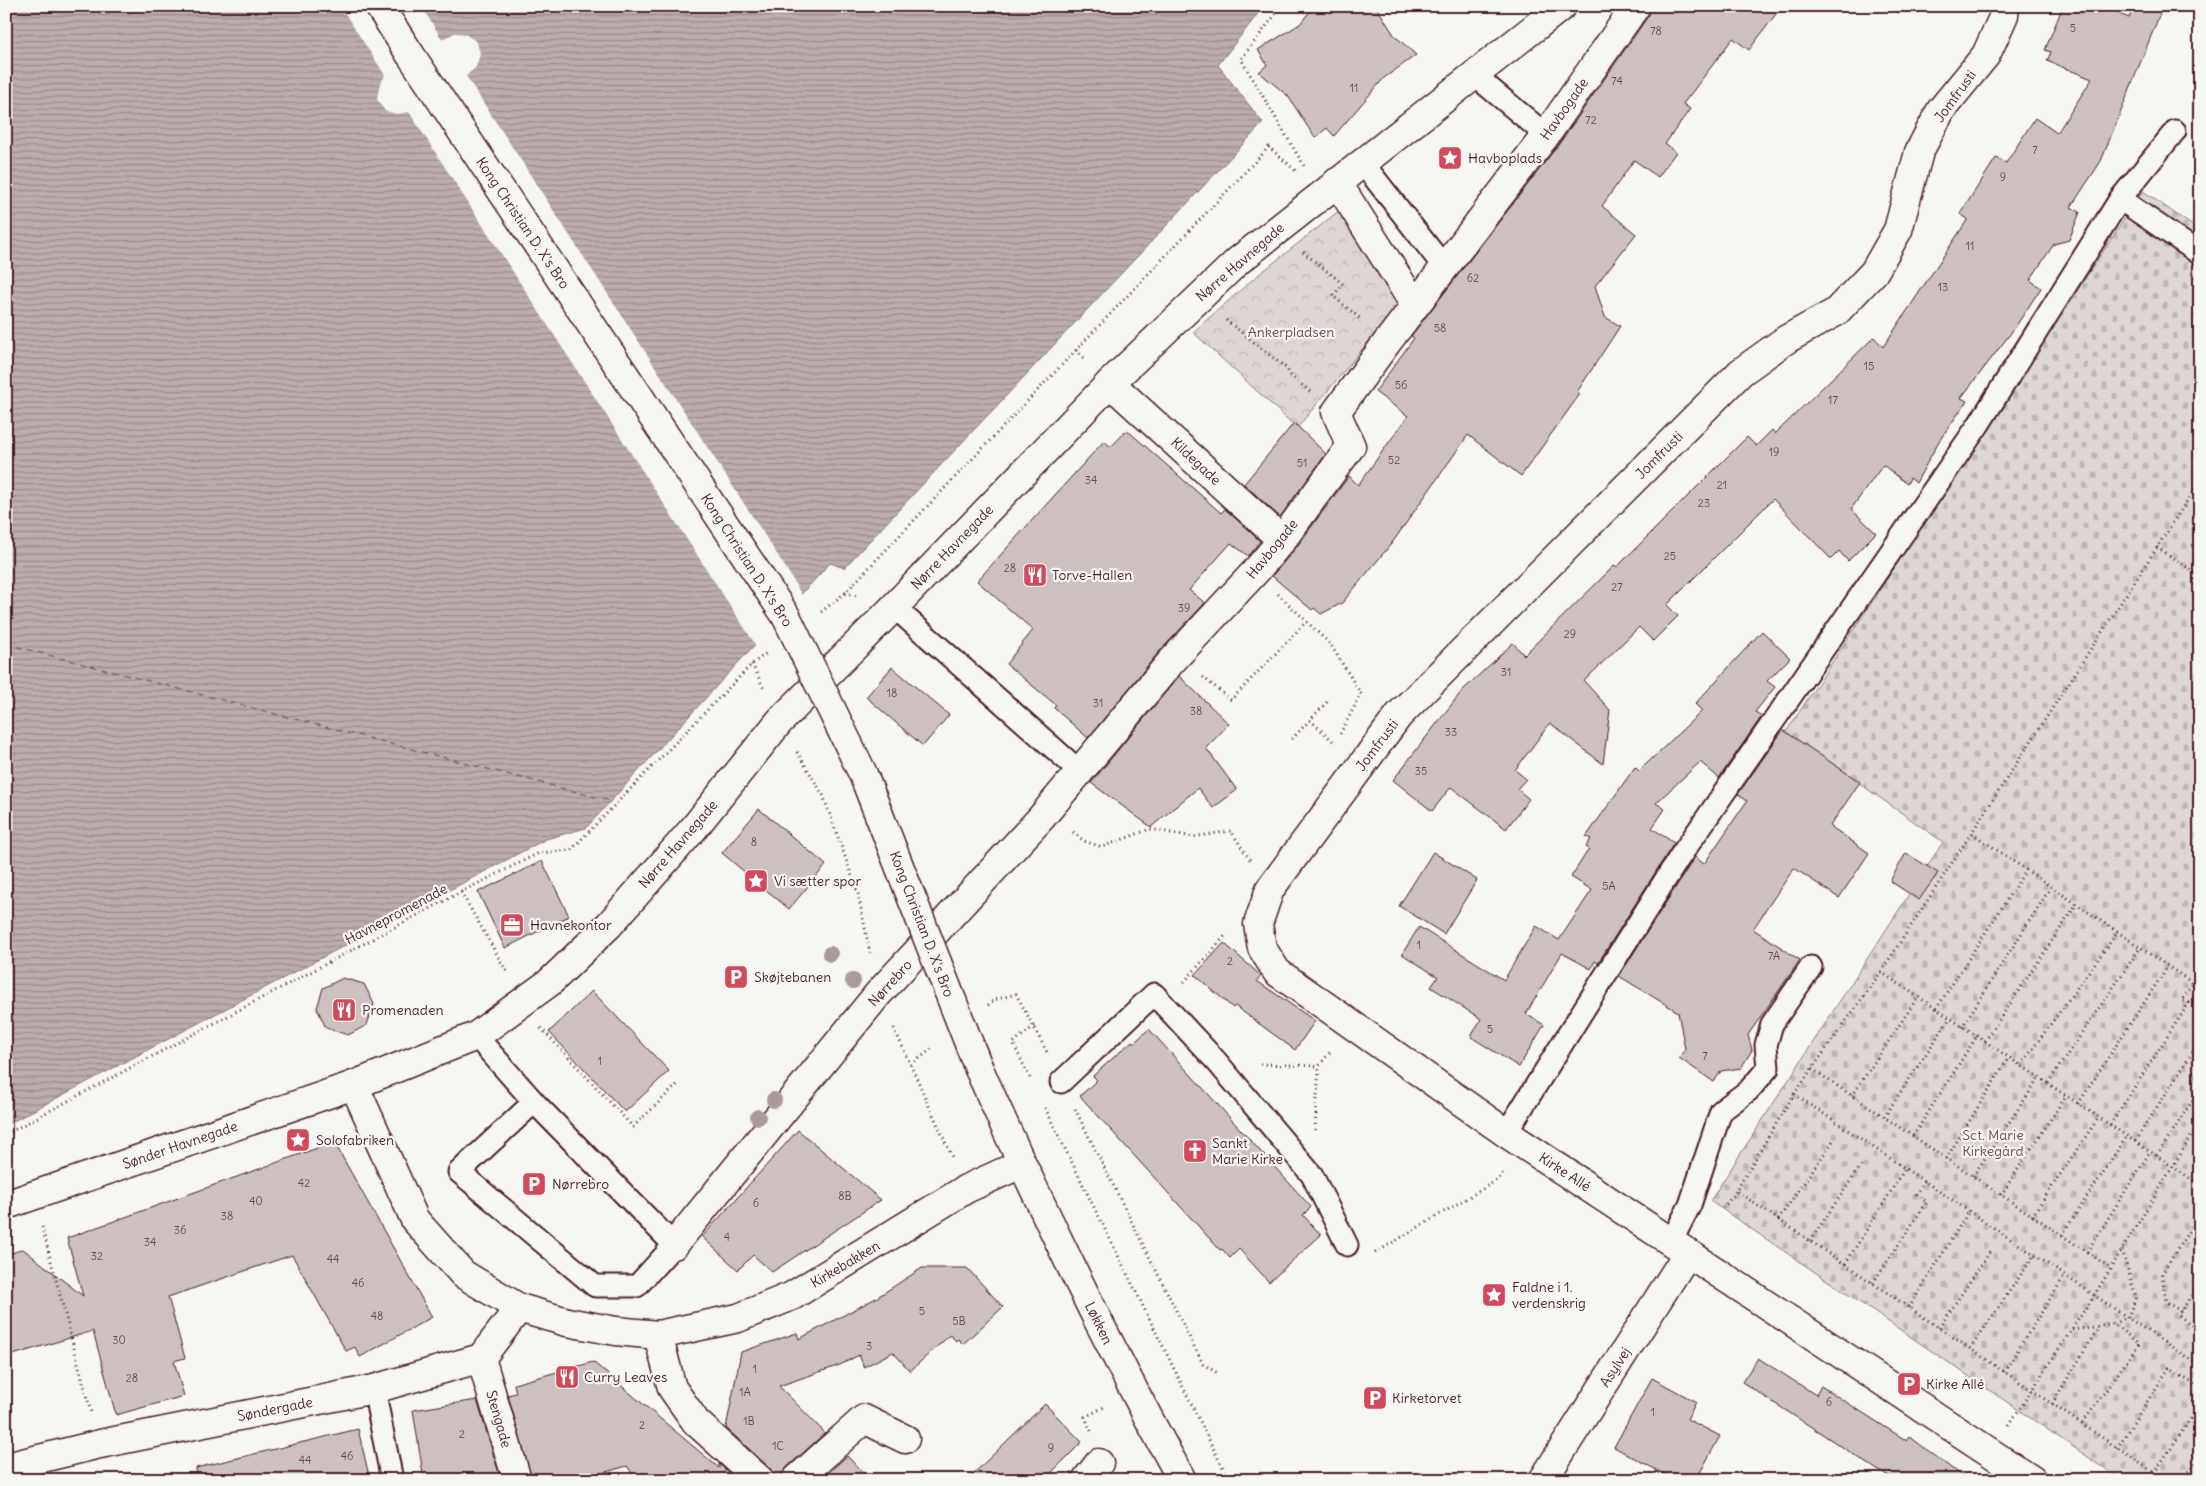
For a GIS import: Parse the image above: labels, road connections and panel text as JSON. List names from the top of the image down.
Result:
{
  "streets": {
    "street": [
      "Jomfrusti",
      "Havbogade",
      "Kong Christian D. X's Bro",
      "Nørre Havnegade",
      "Kildegade",
      "Nørrebro",
      "Sønder Havnegade",
      "Kirke Allé",
      "Kirkebakken",
      "Løkken",
      "Asylvej",
      "Søndergade",
      "Stengade"
    ],
    "path": ["Havnepromenade"]
  },
  "crossings": [
    ["Jomfrusti", "Kirke Allé"],
    ["Havbogade", "Kildegade"],
    ["Havbogade", "Nørrebro"],
    ["Kong Christian D. X's Bro", "Kirkebakken"],
    ["Kong Christian D. X's Bro", "Løkken"],
    ["Nørre Havnegade", "Kildegade"],
    ["Nørre Havnegade", "Havnepromenade"],
    ["Nørre Havnegade", "Sønder Havnegade"],
    ["Kirke Allé", "Asylvej"],
    ["Kirkebakken", "Løkken"],
    ["Søndergade", "Stengade"]
  ],
  "parks": ["Ankerpladsen", "Sct. Marie Kirkegård"],
  "places": {
    "place": [
      "Havboplads",
      "Vi sætter spor",
      "Solofabriken",
      "Faldne i 1. verdenskrig"
    ],
    "restaurant": ["Torve-Hallen", "Promenaden", "Curry Leaves"],
    "office": ["Havnekontor"],
    "parking": [
      "Skøjtebanen",
      "Nørrebro",
      "Kirke Allé",
      "Kirketorvet"
    ],
    "church": ["Sankt Marie Kirke"]
  },
  "house_numbers": [
    "5",
    "78",
    "74",
    "11",
    "72",
    "7",
    "9",
    "11",
    "62",
    "13",
    "58",
    "15",
    "56",
    "17",
    "19",
    "52",
    "51",
    "34",
    "21",
    "23",
    "25",
    "28",
    "27",
    "39",
    "29",
    "31",
    "18",
    "31",
    "38",
    "33",
    "35",
    "8",
    "5A",
    "1",
    "7A",
    "2",
    "5",
    "7",
    "1",
    "42",
    "8B",
    "40",
    "6",
    "38",
    "36",
    "4",
    "34",
    "32",
    "44",
    "46",
    "5",
    "48",
    "5B",
    "30",
    "3",
    "1",
    "28",
    "1A",
    "6",
    "1",
    "1B",
    "2",
    "2",
    "1C",
    "9",
    "46",
    "44"
  ]
}
